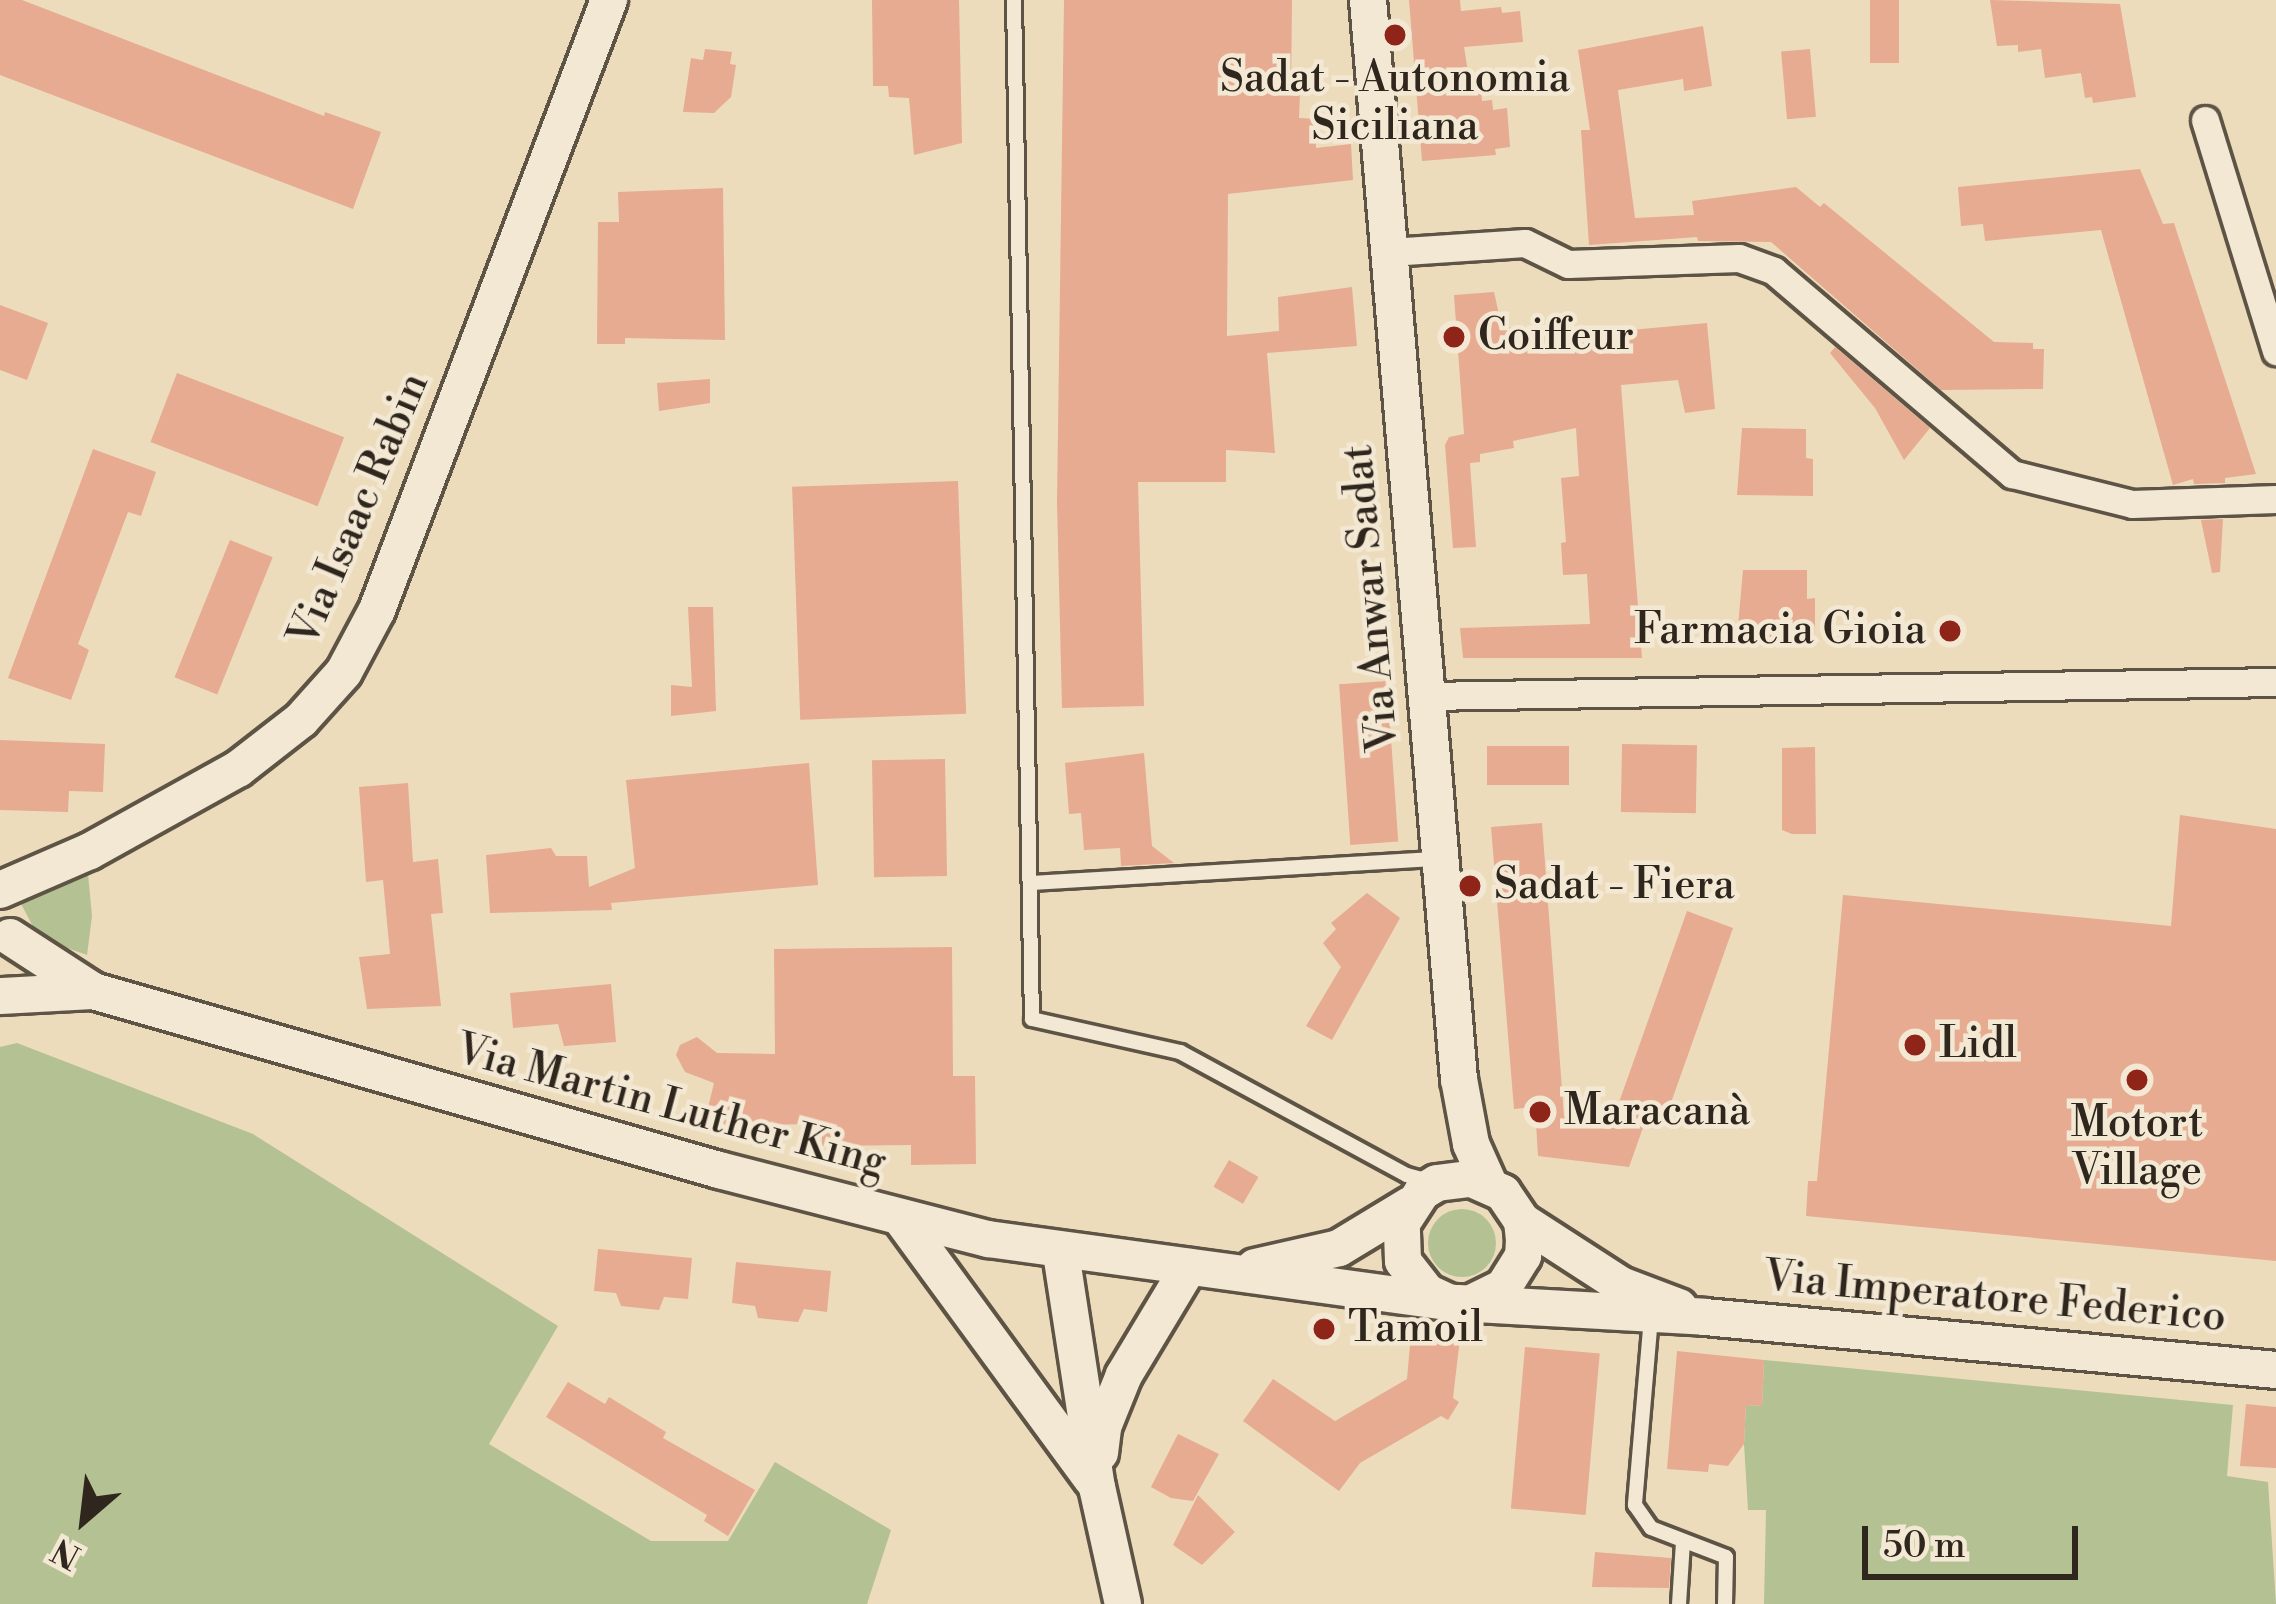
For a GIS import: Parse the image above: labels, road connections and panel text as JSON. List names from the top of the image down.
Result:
{
  "streets": {
    "street": [
      "Via Isaac Rabin",
      "Via Anwar Sadat",
      "Via Martin Luther King",
      "Via Imperatore Federico"
    ]
  },
  "crossings": [
    ["Via Anwar Sadat", "Via Martin Luther King"],
    ["Via Martin Luther King", "Via Imperatore Federico"]
  ],
  "places": [
    "Sadat - Autonomia Siciliana",
    "Coiffeur",
    "Farmacia Gioia",
    "Sadat - Fiera",
    "Lidl",
    "Motort Village",
    "Maracanà",
    "Tamoil"
  ],
  "scale_bar": "50 m",
  "north": "bottom left"
}
